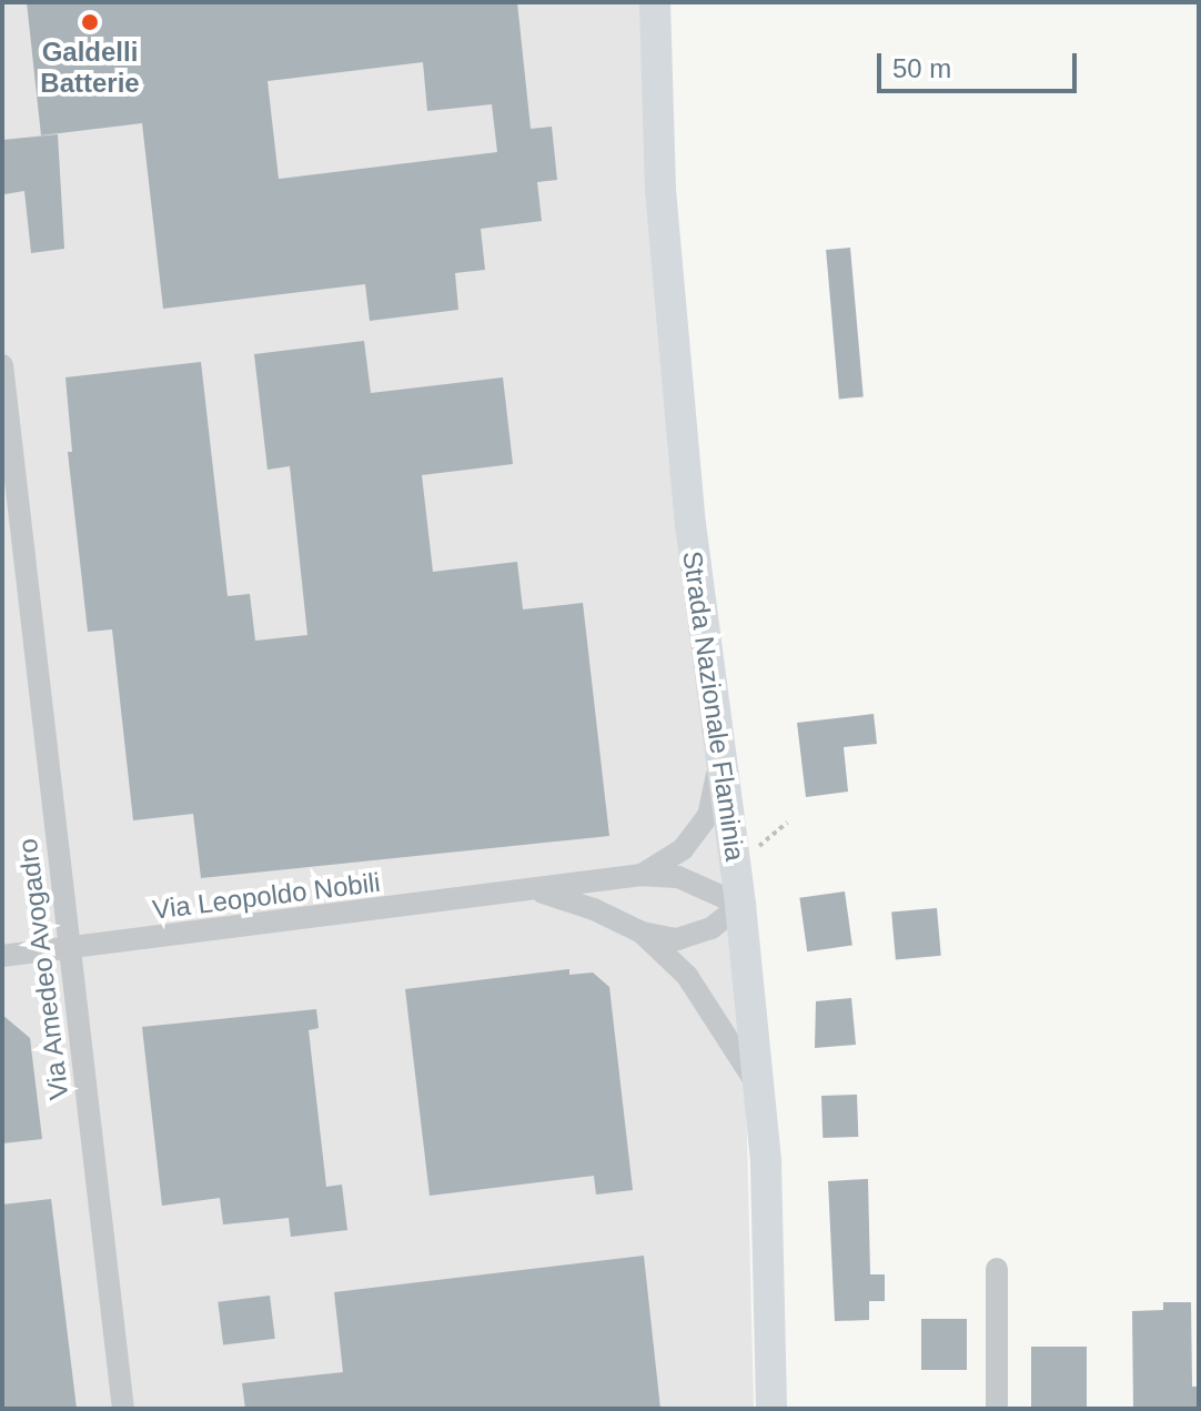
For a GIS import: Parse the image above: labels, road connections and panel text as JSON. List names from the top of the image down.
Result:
{
  "streets": {
    "main road": ["Strada Nazionale Flaminia"],
    "street": ["Via Leopoldo Nobili", "Via Amedeo Avogadro"]
  },
  "crossings": [
    ["Strada Nazionale Flaminia", "Via Leopoldo Nobili"],
    ["Via Leopoldo Nobili", "Via Amedeo Avogadro"]
  ],
  "places": ["Galdelli Batterie"],
  "scale_bar": "50 m"
}
